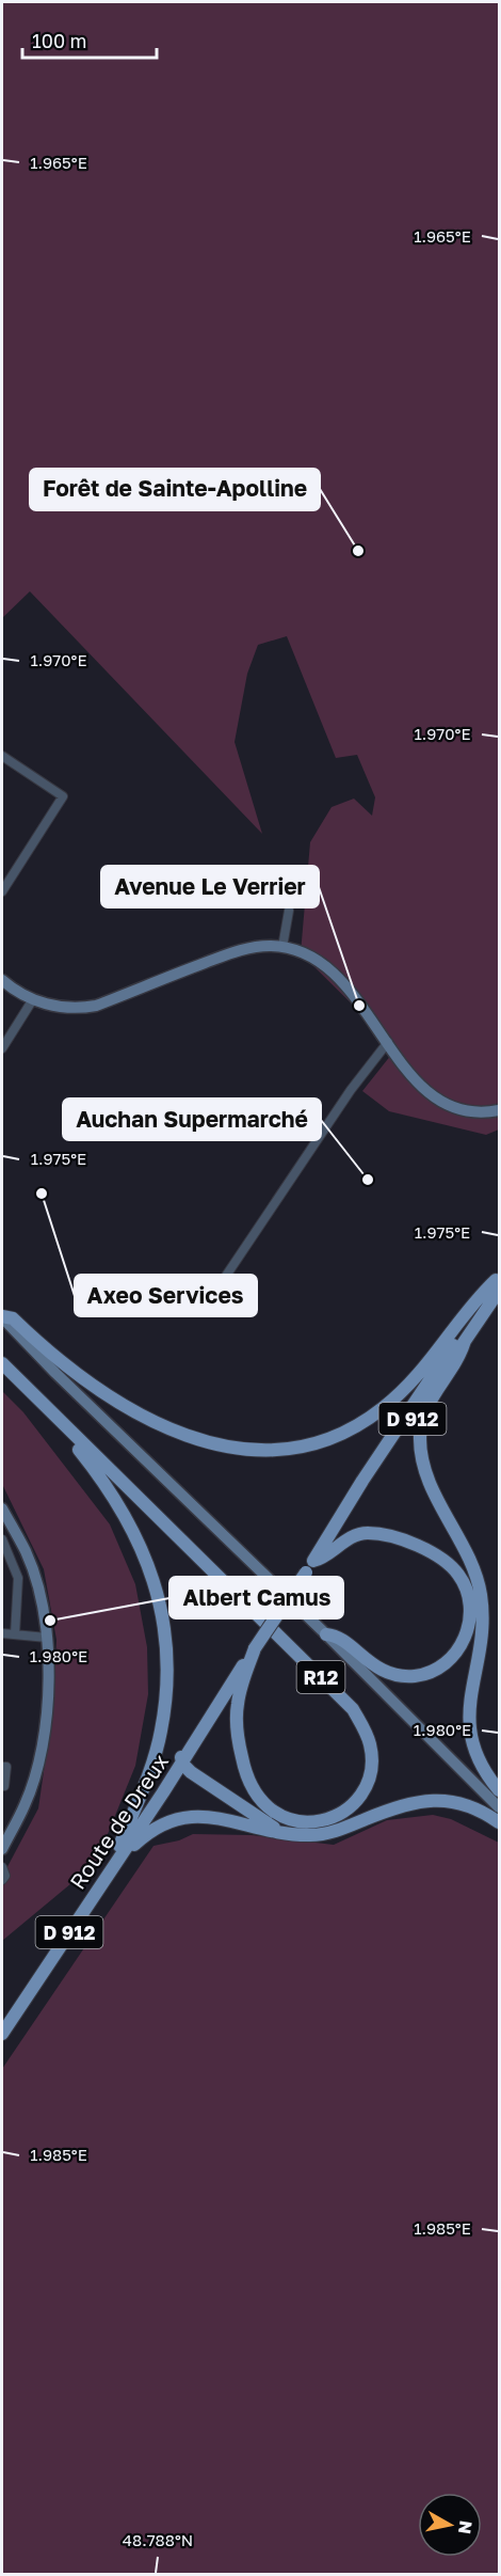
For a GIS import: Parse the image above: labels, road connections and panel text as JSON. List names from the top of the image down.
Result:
{
  "streets": {
    "main road": ["D 912", "R12", "Route de Dreux"]
  },
  "crossings": [
    ["R12", "Route de Dreux"]
  ],
  "places": [
    "Forêt de Sainte-Apolline",
    "Avenue Le Verrier",
    "Auchan Supermarché",
    "Axeo Services",
    "Albert Camus"
  ],
  "scale_bar": "100 m",
  "north": "right",
  "coordinates": [
    "1.965°E",
    "1.970°E",
    "1.975°E",
    "1.980°E",
    "1.985°E",
    "48.788°N"
  ]
}
